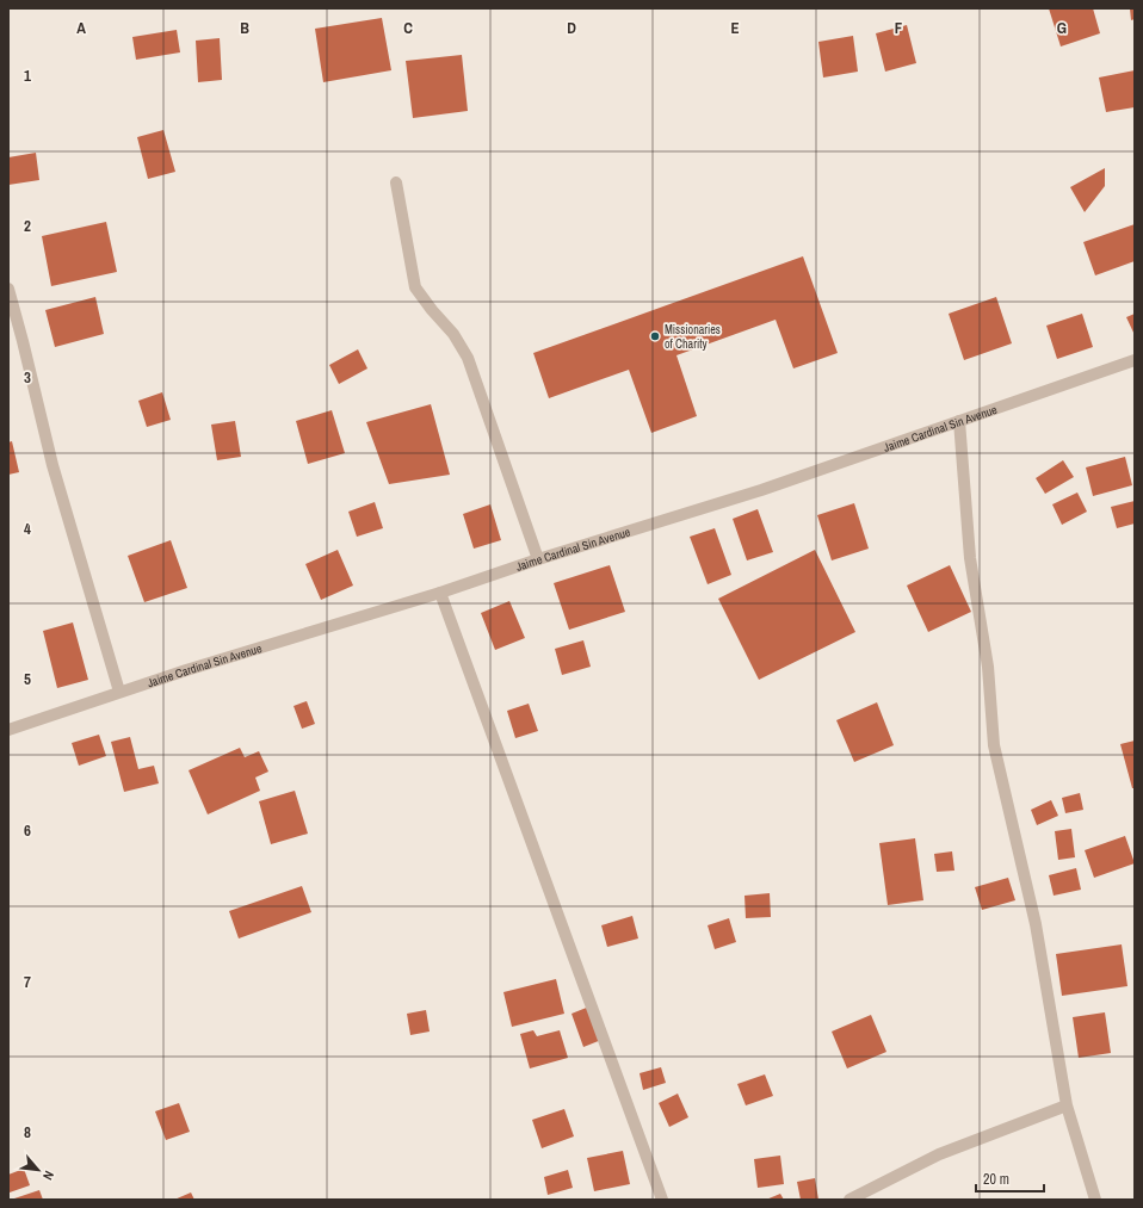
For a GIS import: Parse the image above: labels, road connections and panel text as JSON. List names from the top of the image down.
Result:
{
  "streets": {
    "street": ["Jaime Cardinal Sin Avenue"]
  },
  "places": ["Missionaries of Charity"],
  "scale_bar": "20 m",
  "north": "bottom right",
  "grid": {
    "columns": [
      "A",
      "B",
      "C",
      "D",
      "E",
      "F",
      "G"
    ],
    "rows": [
      "1",
      "2",
      "3",
      "4",
      "5",
      "6",
      "7",
      "8"
    ]
  }
}
